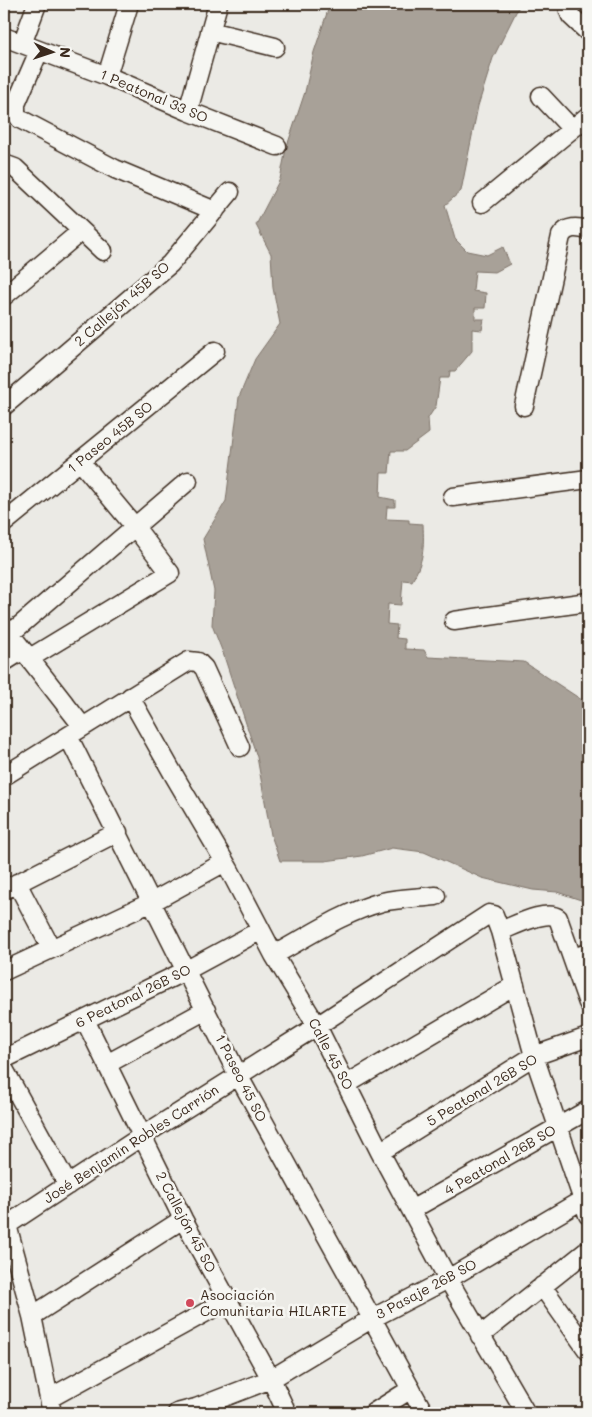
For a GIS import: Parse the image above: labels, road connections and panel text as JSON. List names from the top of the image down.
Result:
{
  "streets": {
    "street": [
      "1 Peatonal 33 SO",
      "2 Callejón 45B SO",
      "1 Paseo 45B SO",
      "6 Peatonal 26B SO",
      "Calle 45 SO",
      "1 Paseo 45 SO",
      "5 Peatonal 26B SO",
      "José Benjamín Robles Carrión",
      "4 Peatonal 26B SO",
      "2 Callejón 45 SO",
      "3 Pasaje 26B SO"
    ]
  },
  "crossings": [
    ["6 Peatonal 26B SO", "Calle 45 SO"],
    ["6 Peatonal 26B SO", "1 Paseo 45 SO"],
    ["6 Peatonal 26B SO", "2 Callejón 45 SO"],
    ["Calle 45 SO", "5 Peatonal 26B SO"],
    ["Calle 45 SO", "José Benjamín Robles Carrión"],
    ["Calle 45 SO", "4 Peatonal 26B SO"],
    ["Calle 45 SO", "3 Pasaje 26B SO"],
    ["1 Paseo 45 SO", "José Benjamín Robles Carrión"],
    ["1 Paseo 45 SO", "3 Pasaje 26B SO"],
    ["José Benjamín Robles Carrión", "2 Callejón 45 SO"],
    ["2 Callejón 45 SO", "3 Pasaje 26B SO"]
  ],
  "places": ["Asociación Comunitaria HILARTE"],
  "north": "right"
}
